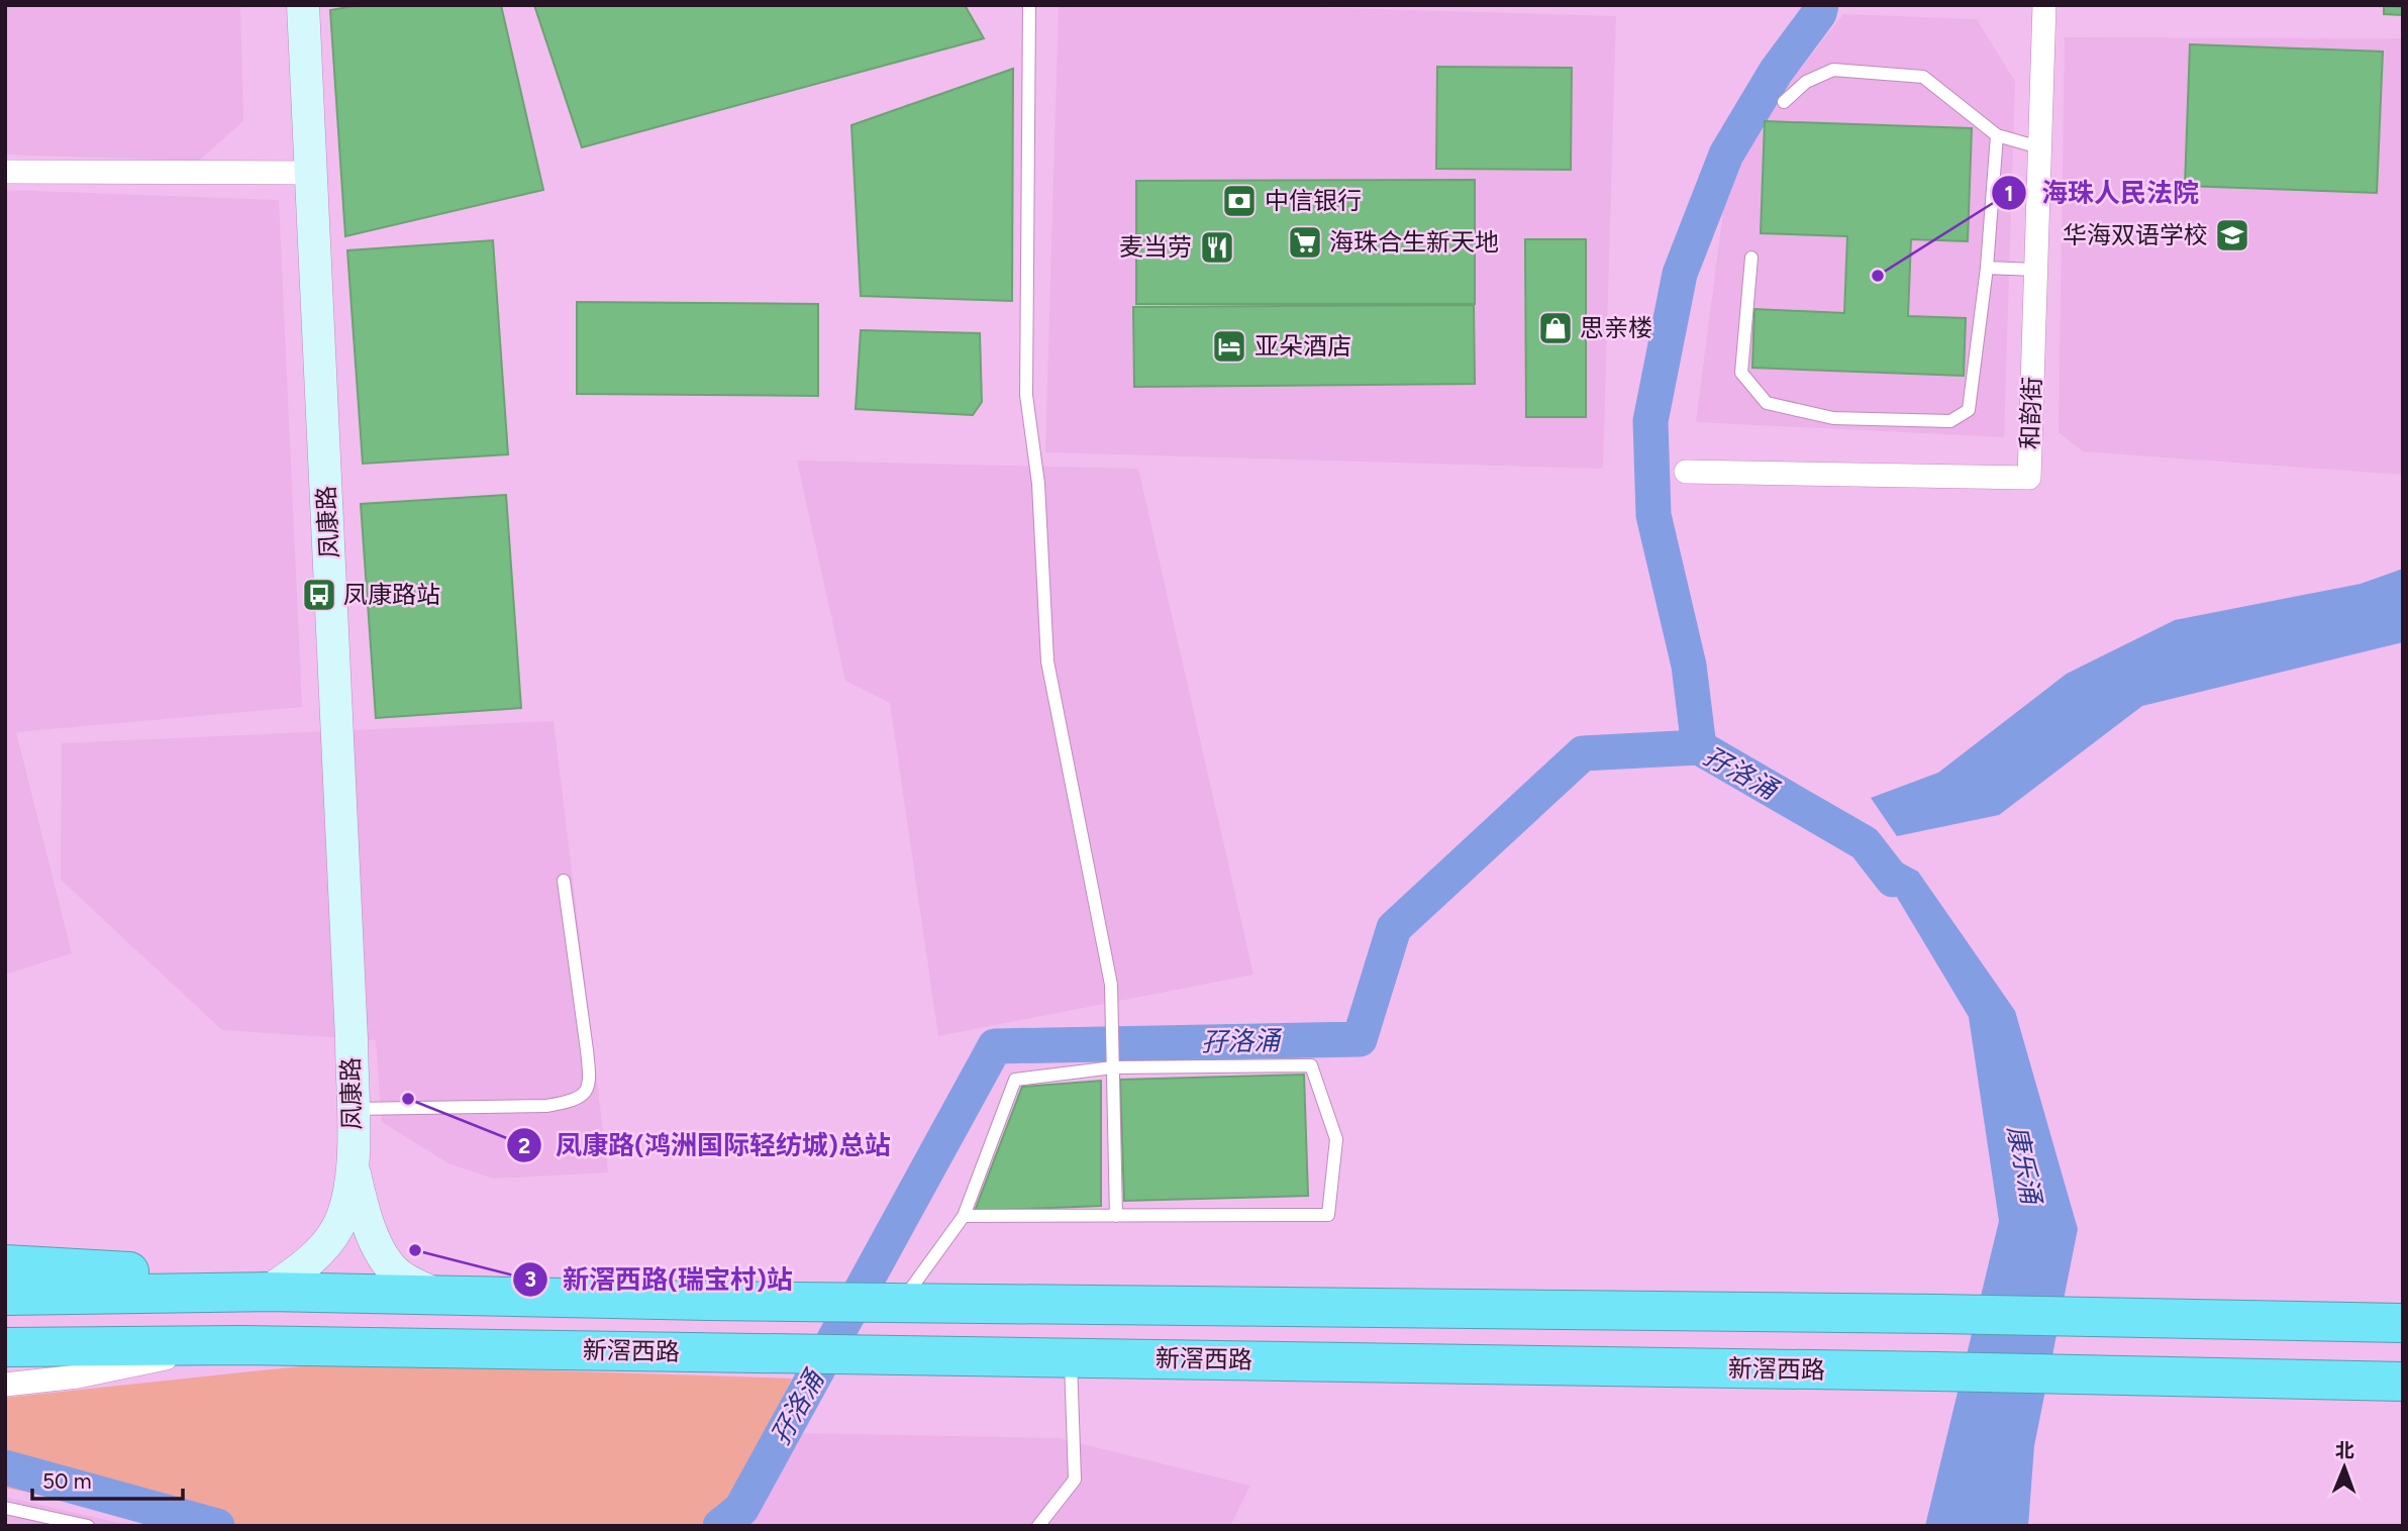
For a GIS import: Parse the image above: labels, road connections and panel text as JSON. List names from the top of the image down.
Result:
{
  "streets": {
    "highway": ["新滘西路"],
    "street": ["和韵街", "凤康路"]
  },
  "water": ["孖洛涌", "康乐涌"],
  "places": {
    "bank": ["中信银行"],
    "school or university": ["华海双语学校"],
    "supermarket": ["海珠合生新天地"],
    "restaurant": ["麦当劳"],
    "other": ["海珠人民法院", "凤康路(鸿洲国际轻纺城)总站", "新滘西路(瑞宝村)站"],
    "shop": ["思亲楼"],
    "hotel": ["亚朵酒店"],
    "bus stop": ["凤康路站"]
  },
  "scale_bar": "50 m",
  "north": "top"
}
